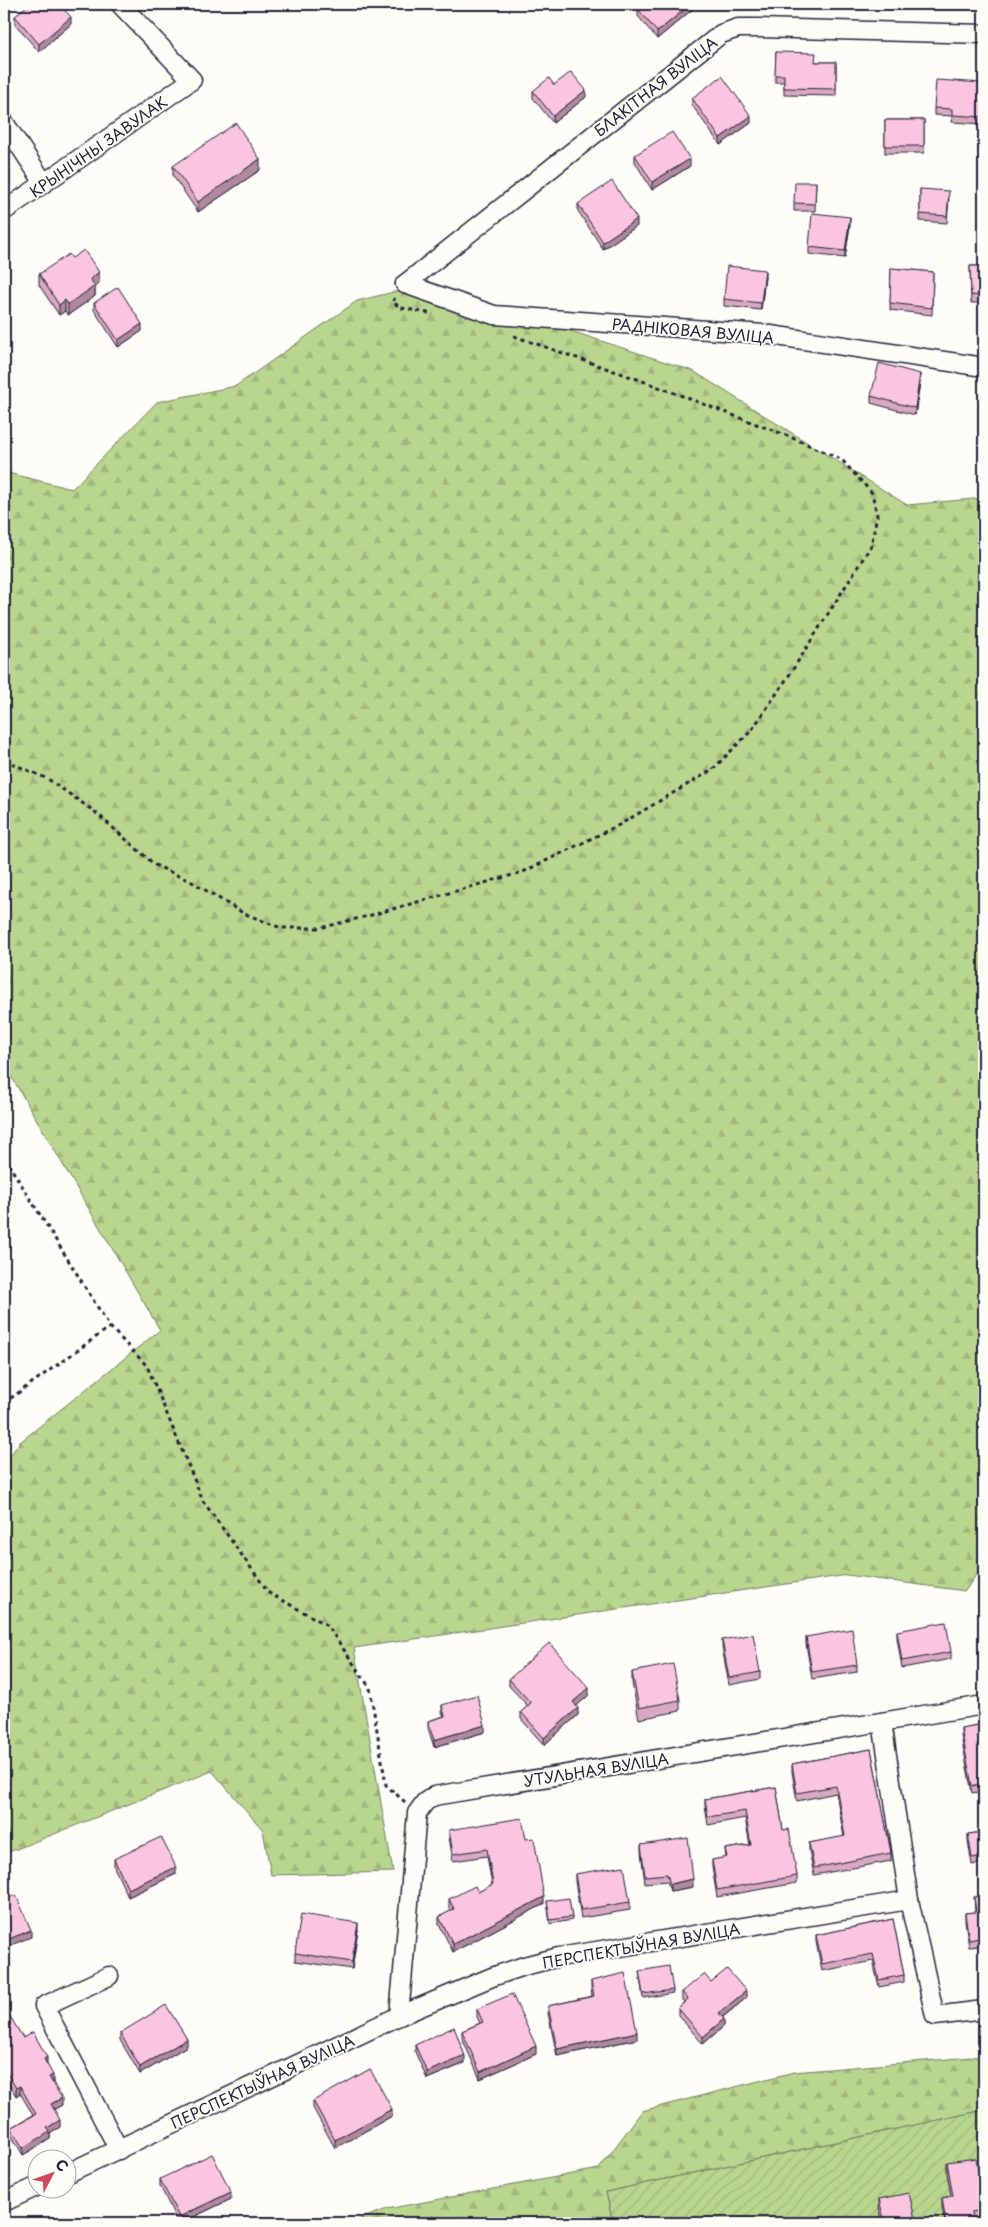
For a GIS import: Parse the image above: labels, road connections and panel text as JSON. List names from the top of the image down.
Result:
{
  "streets": {
    "street": [
      "БЛАКІТНАЯ ВУЛІЦА",
      "КРЫНІЧНЫ ЗАВУЛАК",
      "РАДНІКОВАЯ ВУЛІЦА",
      "УТУЛЬНАЯ ВУЛІЦА",
      "ПЕРСПЕКТЫЎНАЯ ВУЛІЦА"
    ]
  },
  "crossings": [
    ["БЛАКІТНАЯ ВУЛІЦА", "РАДНІКОВАЯ ВУЛІЦА"]
  ],
  "north": "top right"
}
